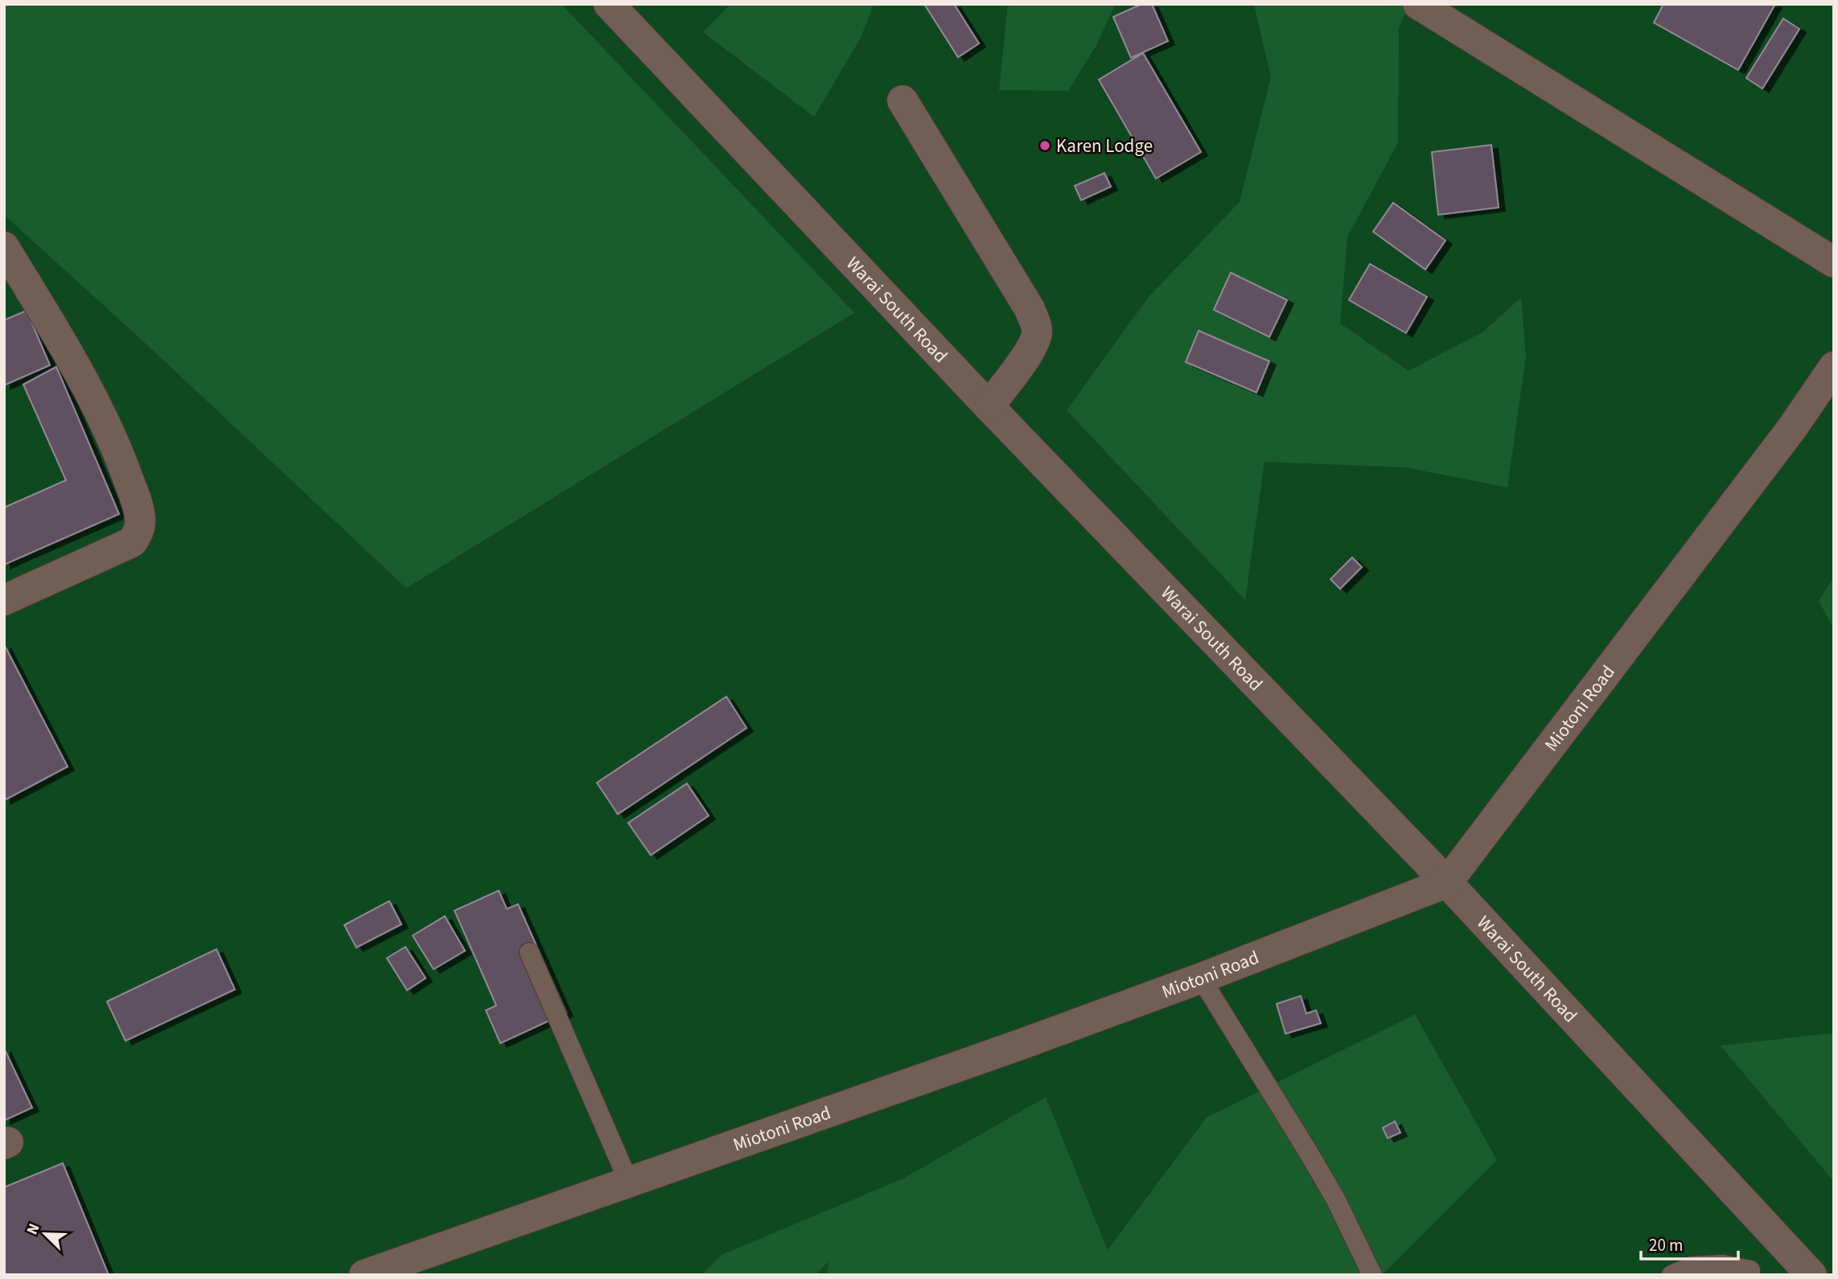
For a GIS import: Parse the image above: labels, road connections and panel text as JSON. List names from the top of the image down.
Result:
{
  "streets": {
    "street": ["Warai South Road", "Miotoni Road"]
  },
  "crossings": [
    ["Warai South Road", "Miotoni Road"]
  ],
  "places": ["Karen Lodge"],
  "scale_bar": "20 m",
  "north": "top left"
}
